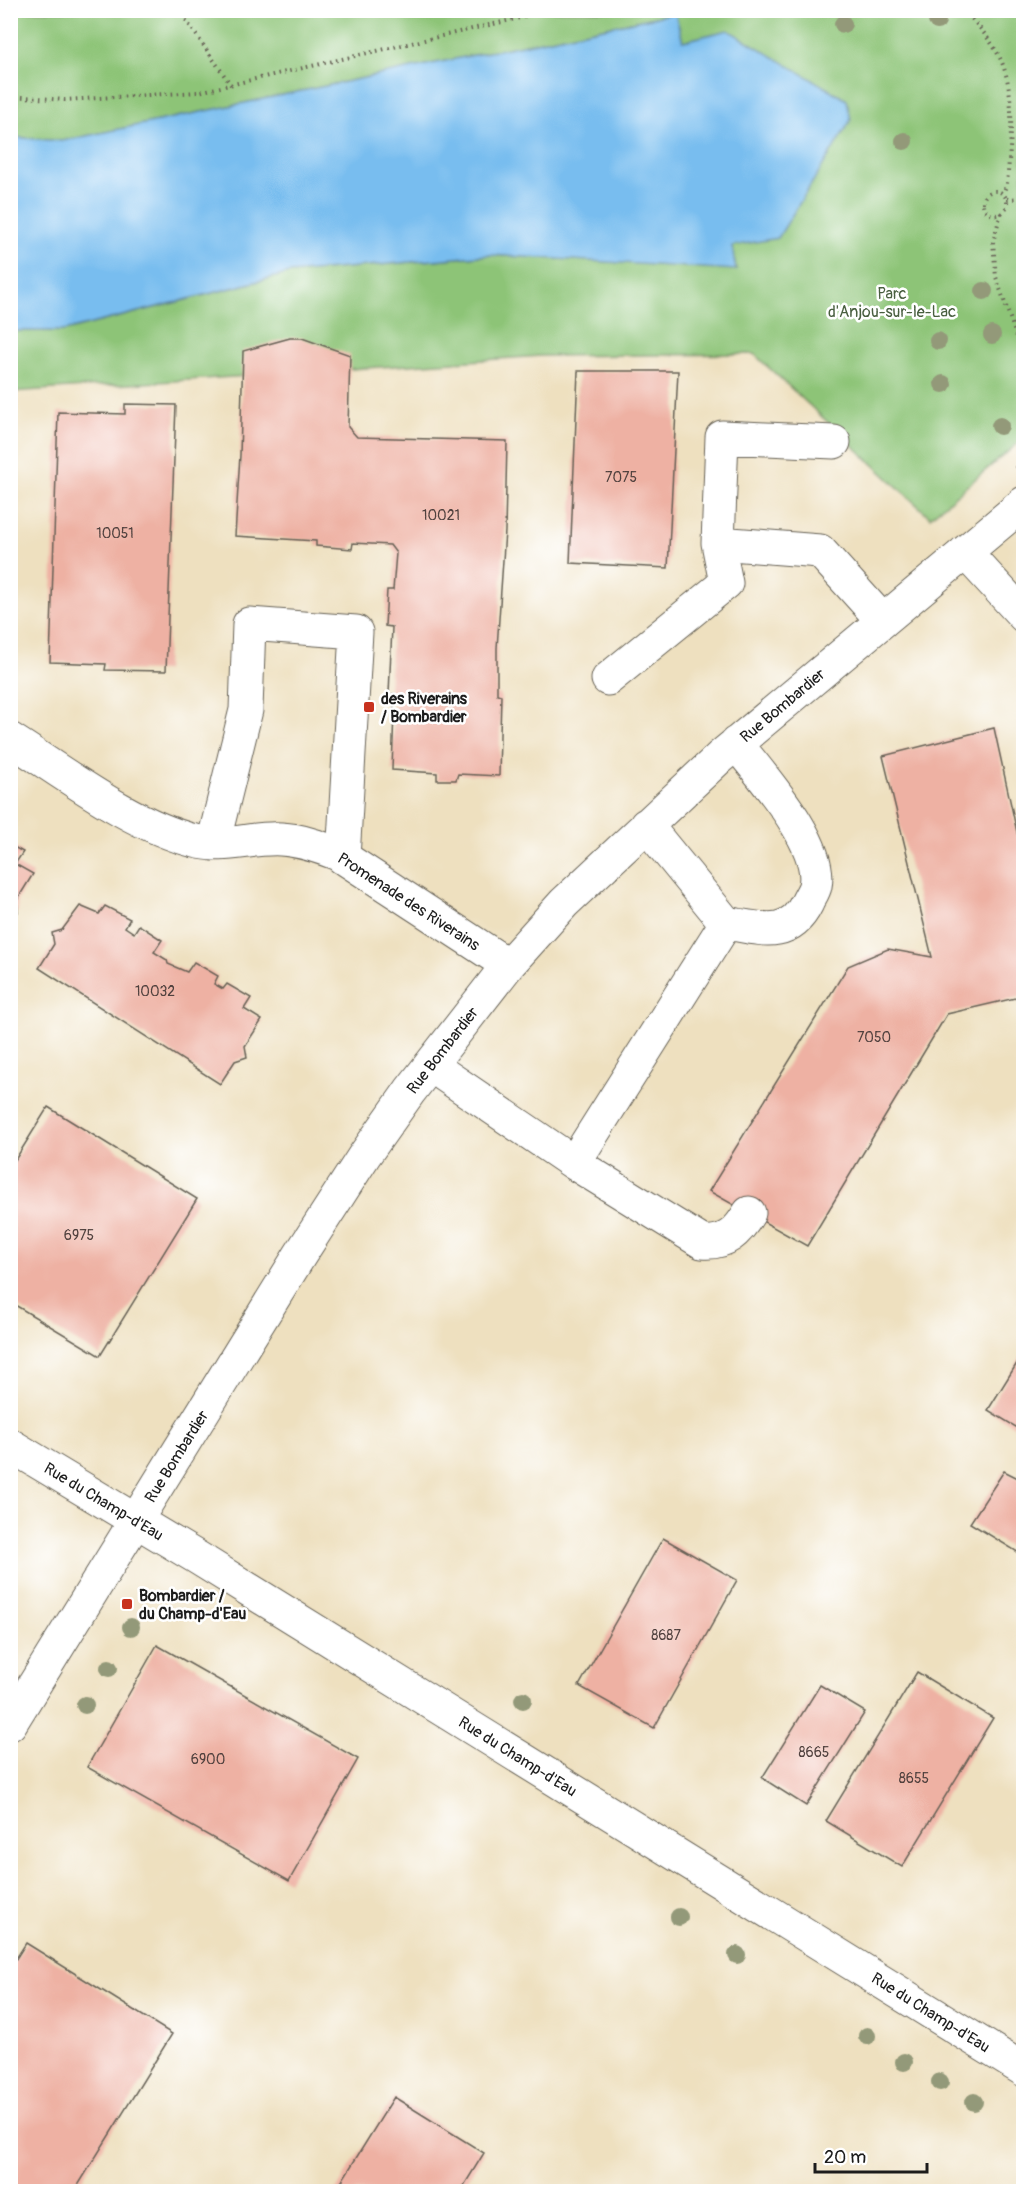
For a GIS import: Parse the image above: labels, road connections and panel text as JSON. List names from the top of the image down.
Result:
{
  "streets": {
    "street": ["Rue Bombardier", "Promenade des Riverains", "Rue du Champ-d'Eau"]
  },
  "crossings": [
    ["Rue Bombardier", "Promenade des Riverains"],
    ["Rue Bombardier", "Rue du Champ-d'Eau"]
  ],
  "parks": ["Parc d'Anjou-sur-le-Lac"],
  "places": {
    "transit": ["des Riverains / Bombardier", "Bombardier / du Champ-d'Eau"]
  },
  "house_numbers": [
    "7075",
    "10021",
    "10051",
    "10032",
    "7050",
    "6975",
    "8687",
    "8665",
    "6900",
    "8655"
  ],
  "scale_bar": "20 m"
}
